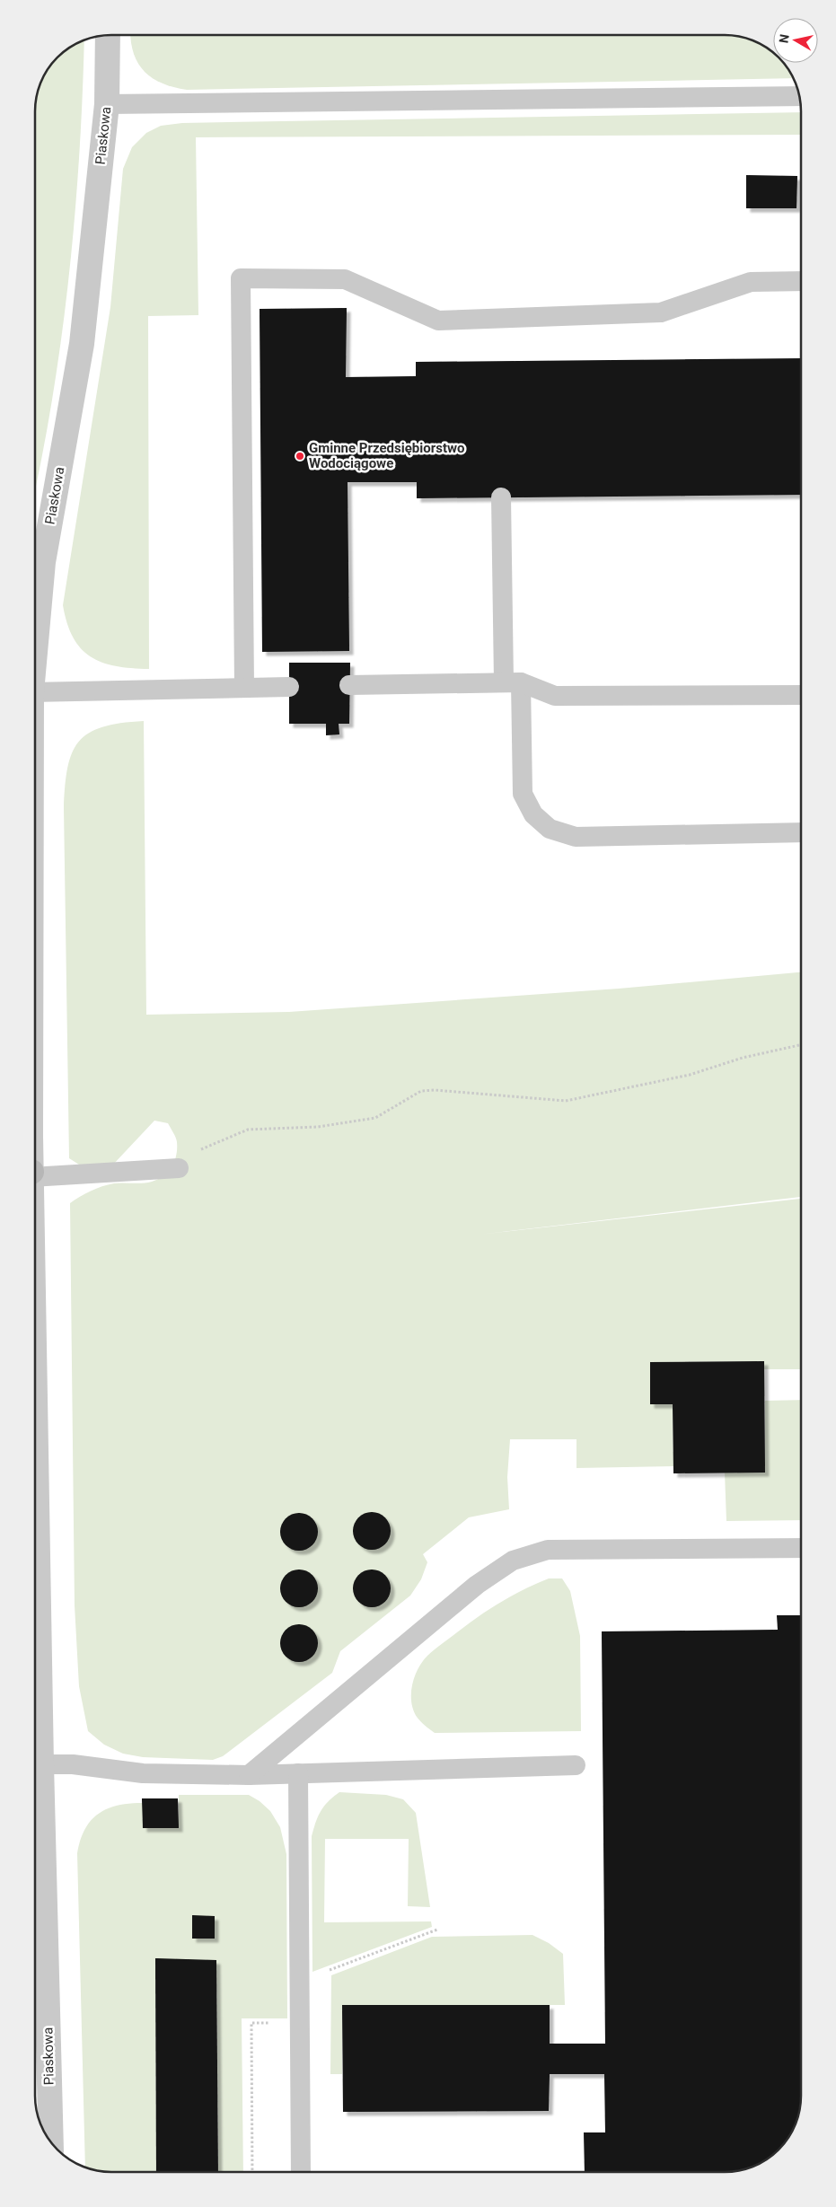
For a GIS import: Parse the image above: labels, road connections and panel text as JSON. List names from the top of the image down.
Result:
{
  "streets": {
    "street": ["Piaskowa"]
  },
  "places": ["Gminne Przedsiębiorstwo Wodociągowe"],
  "north": "left"
}
